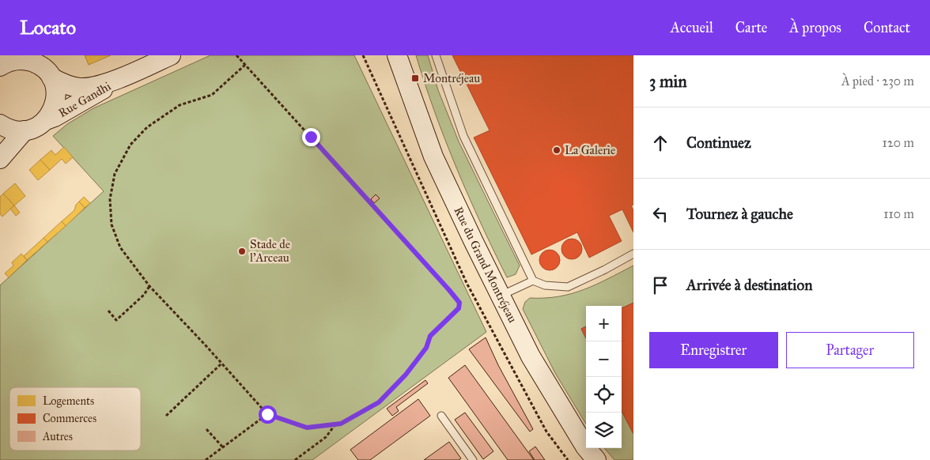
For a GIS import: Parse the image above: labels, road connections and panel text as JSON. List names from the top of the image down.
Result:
{
  "streets": {
    "street": ["Rue Gandhi", "Rue du Grand Montréjeau"]
  },
  "places": {
    "transit": ["Montréjeau"],
    "other": ["La Galerie", "Stade de l'Arceau"]
  },
  "legend": ["Logements", "Commerces", "Autres"],
  "page": {
    "header": "Locato",
    "nav": [
      "Accueil",
      "Carte",
      "À propos",
      "Contact"
    ],
    "heading": ["3 min", "À pied · 230 m"],
    "list": [
      ["Continuez", "120 m"],
      ["Tournez à gauche", "110 m"],
      "Arrivée à destination"
    ],
    "map_buttons": ["+", "−"],
    "buttons": ["Enregistrer", "Partager"]
  }
}
